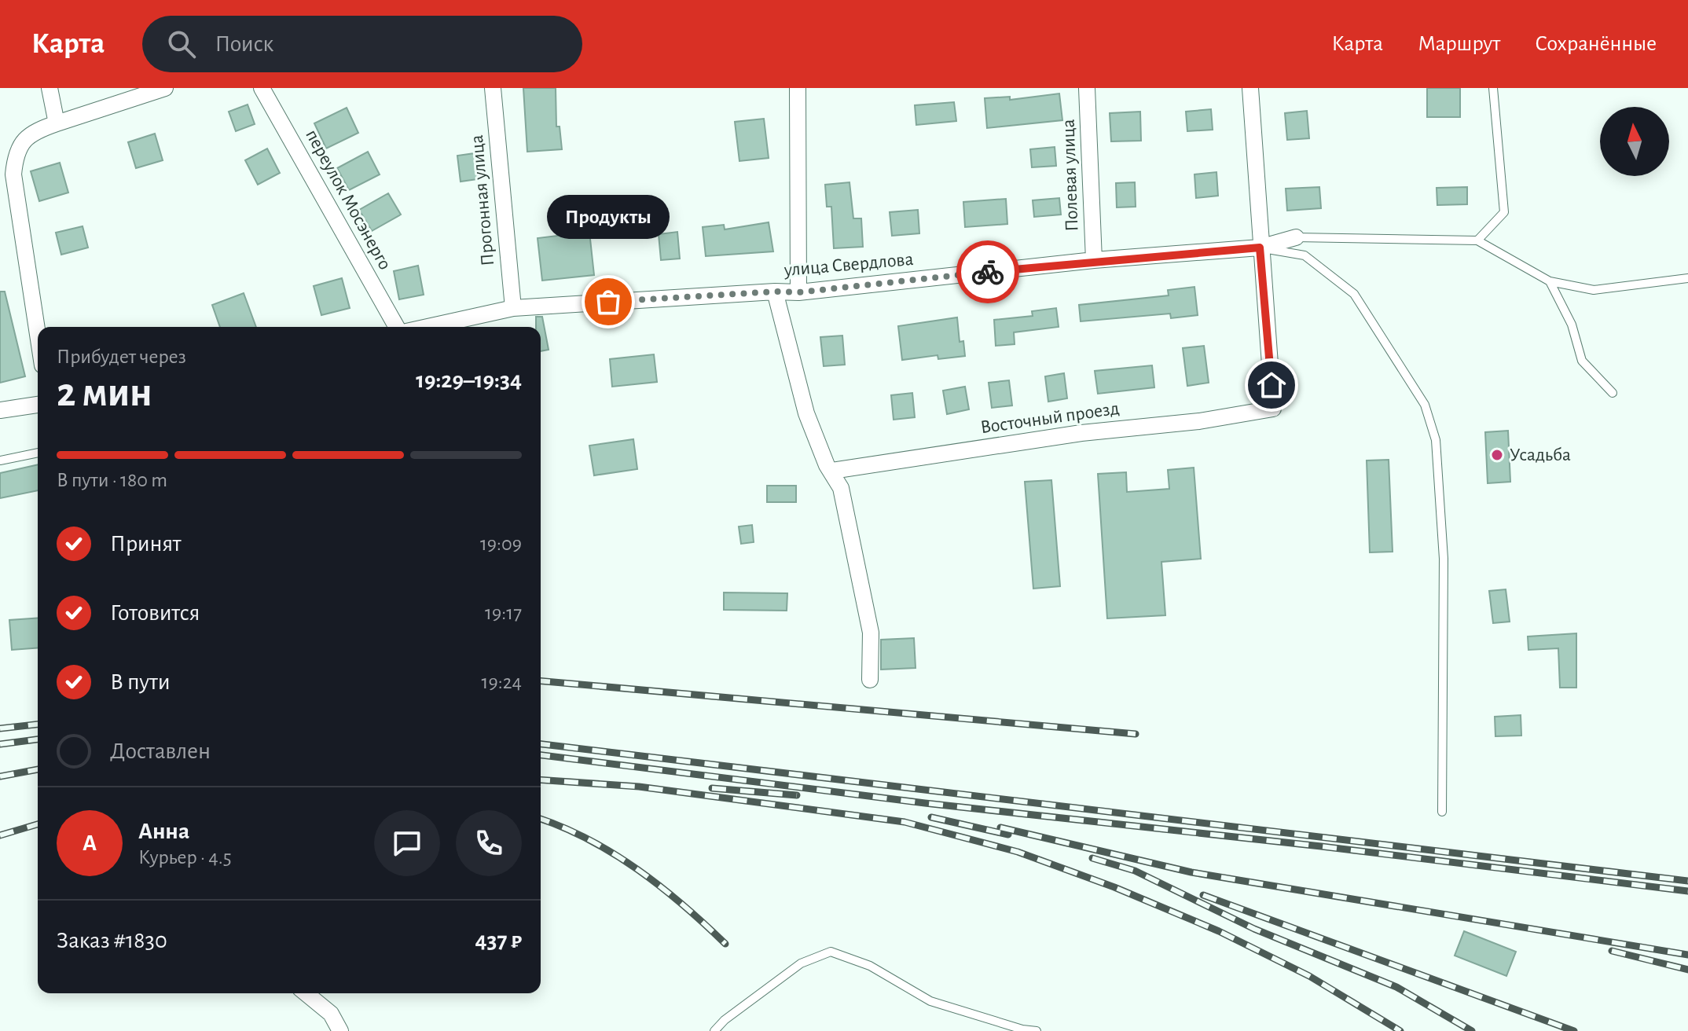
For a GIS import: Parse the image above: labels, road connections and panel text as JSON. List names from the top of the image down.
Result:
{
  "streets": {
    "street": [
      "Полевая улица",
      "переулок Мосэнерго",
      "Прогонная улица",
      "улица Свердлова",
      "Восточный проезд"
    ]
  },
  "crossings": [
    ["Полевая улица", "улица Свердлова"],
    ["Прогонная улица", "улица Свердлова"],
    ["улица Свердлова", "Восточный проезд"]
  ],
  "places": ["Продукты", "Усадьба"],
  "north": "top",
  "page": {
    "header": "Карта",
    "search": "Поиск",
    "nav": ["Карта", "Маршрут", "Сохранённые"],
    "bubble": "Продукты",
    "heading": ["2 мин", "Прибудет через", "19:29–19:34"],
    "panel": [
      "Анна",
      "Курьер · 4.5",
      "Заказ #1830",
      "437 ₽"
    ],
    "bar": "В пути · 180 m",
    "list": [
      ["Принят", "19:09"],
      ["Готовится", "19:17"],
      ["В пути", "19:24"],
      "Доставлен"
    ],
    "round": "А"
  }
}
